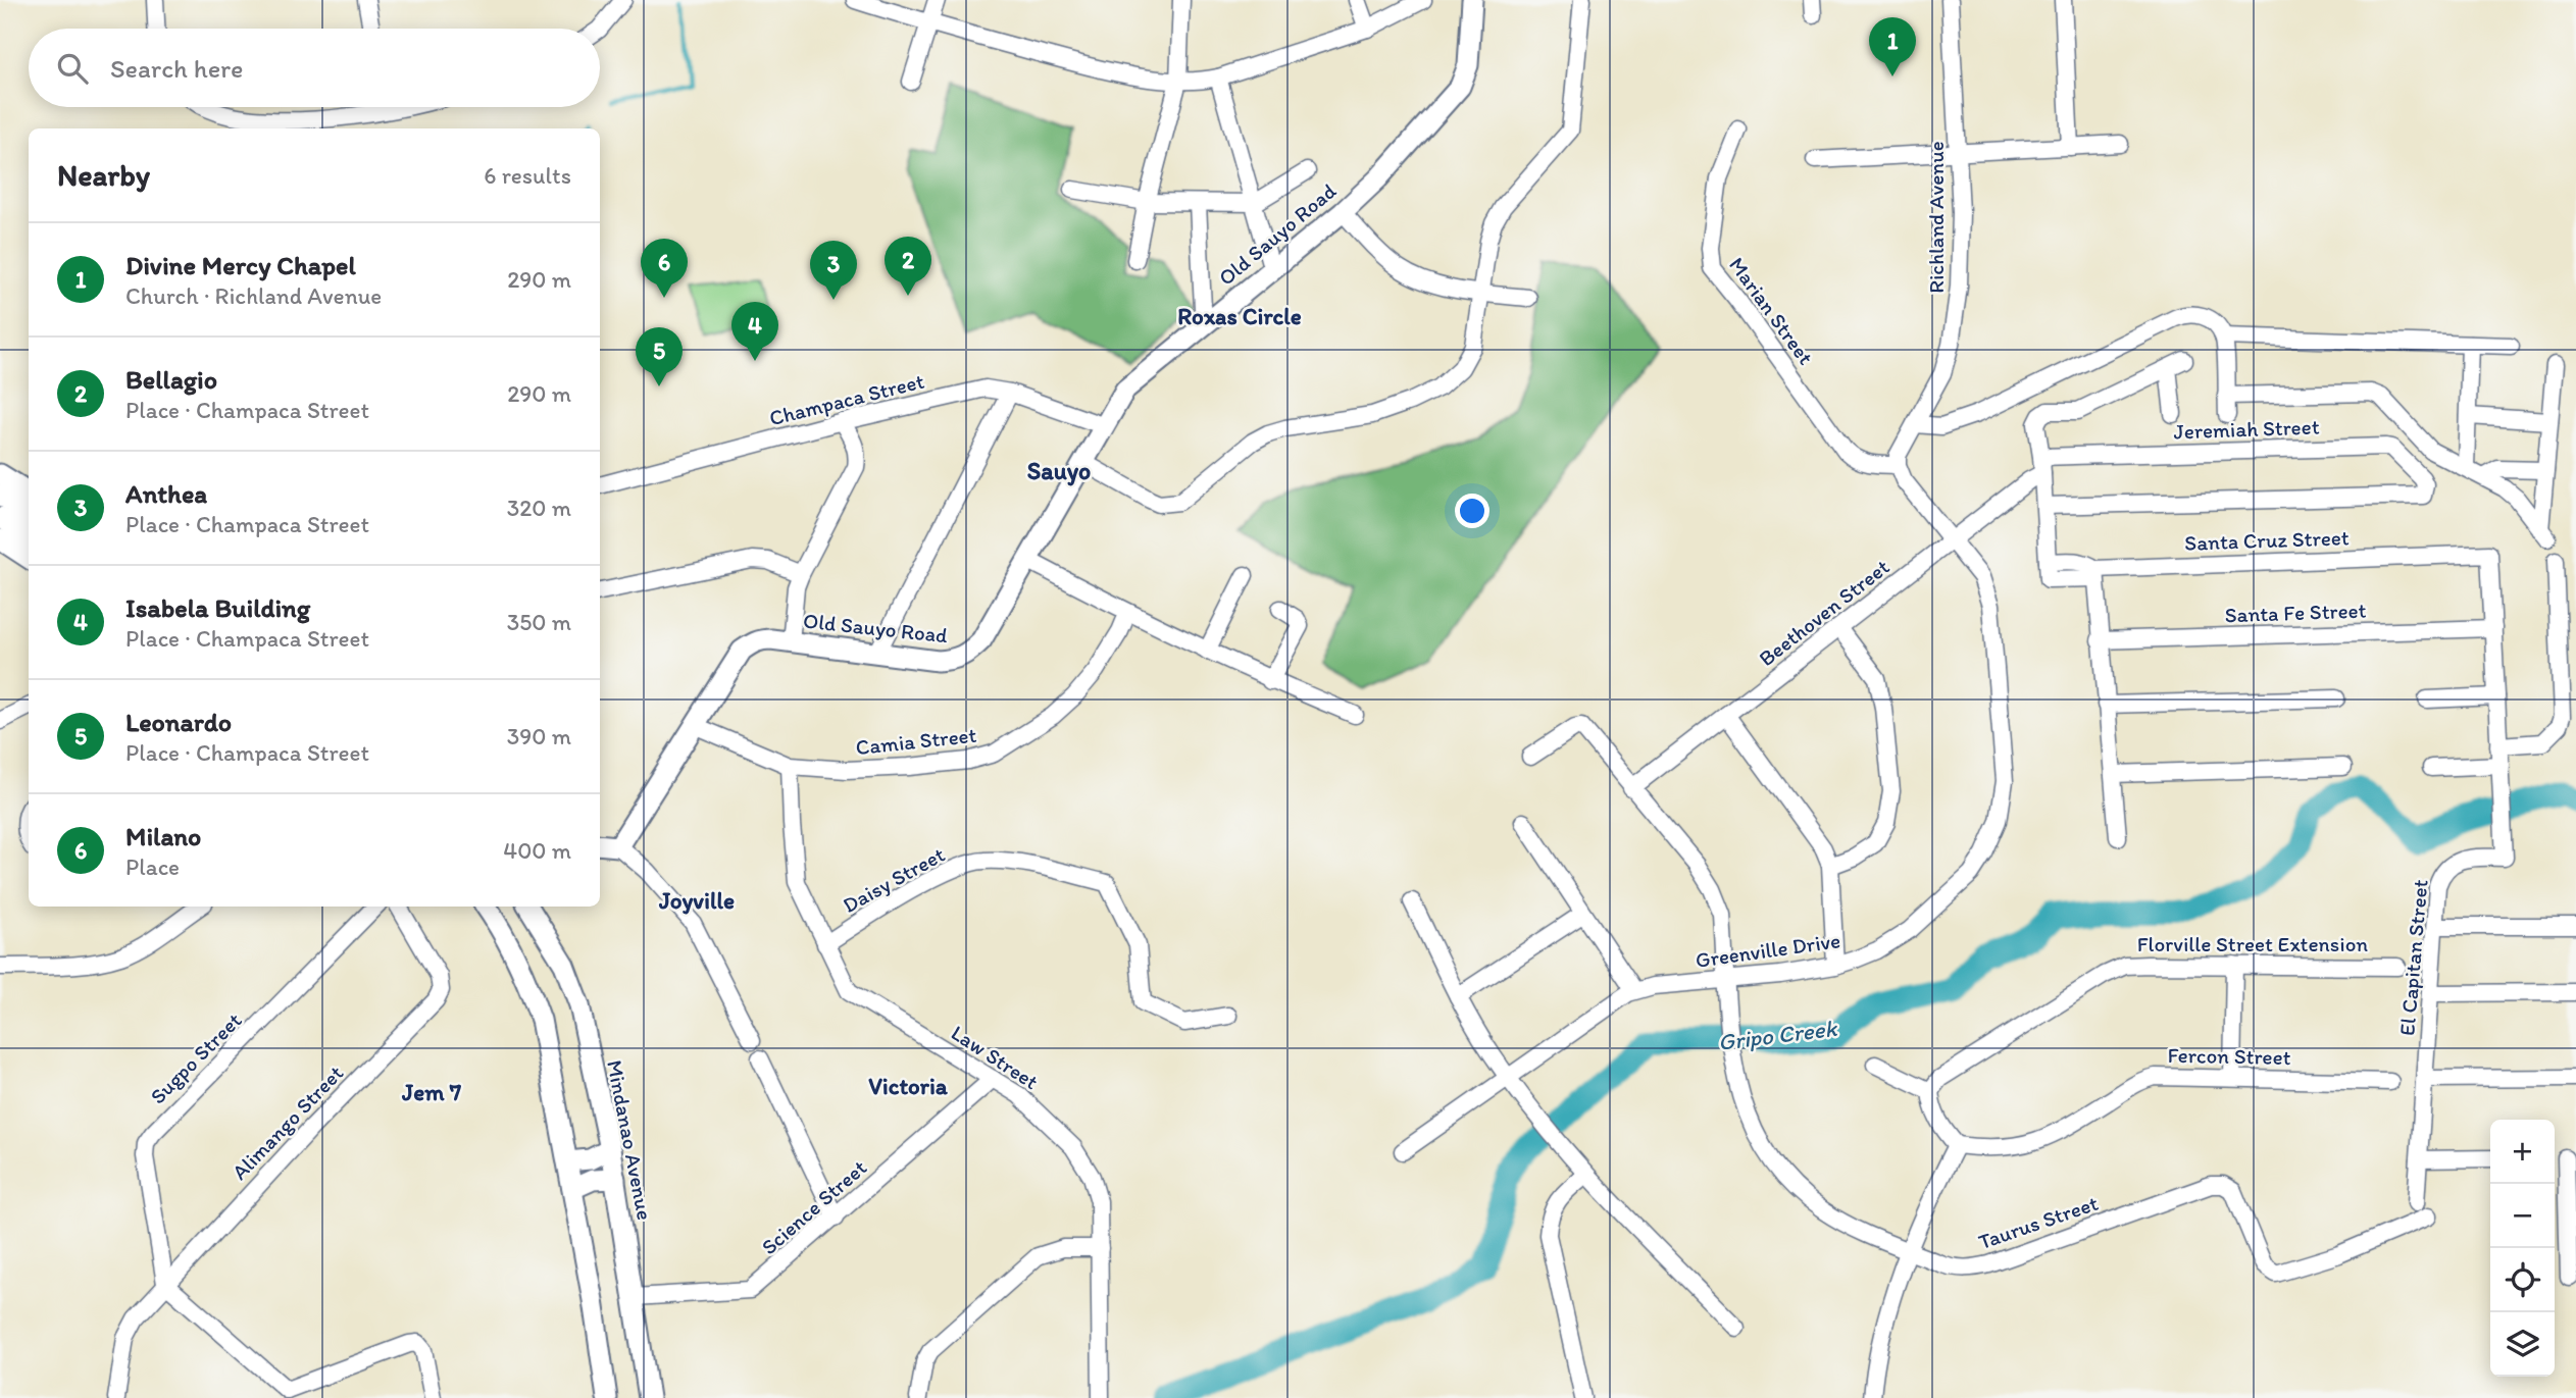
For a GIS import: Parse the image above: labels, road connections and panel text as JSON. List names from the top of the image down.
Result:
{
  "streets": {
    "main road": ["Old Sauyo Road", "Mindanao Avenue"],
    "street": [
      "Richland Avenue",
      "Marian Street",
      "Champaca Street",
      "Jeremiah Street",
      "Santa Cruz Street",
      "Beethoven Street",
      "Santa Fe Street",
      "Camia Street",
      "Daisy Street",
      "Florville Street Extension",
      "Greenville Drive",
      "El Capitan Street",
      "Fercon Street",
      "Law Street",
      "Sugpo Street",
      "Alimango Street",
      "Science Street",
      "Taurus Street"
    ]
  },
  "crossings": [
    ["Richland Avenue", "Marian Street"],
    ["Richland Avenue", "Greenville Drive"],
    ["Old Sauyo Road", "Champaca Street"],
    ["Old Sauyo Road", "Camia Street"],
    ["Marian Street", "Greenville Drive"],
    ["Jeremiah Street", "Beethoven Street"],
    ["Santa Cruz Street", "El Capitan Street"],
    ["Beethoven Street", "Greenville Drive"],
    ["Beethoven Street", "Taurus Street"],
    ["Santa Fe Street", "El Capitan Street"],
    ["Daisy Street", "Law Street"],
    ["Greenville Drive", "Taurus Street"],
    ["Law Street", "Science Street"],
    ["Sugpo Street", "Alimango Street"],
    ["Mindanao Avenue", "Science Street"]
  ],
  "districts": [
    "Roxas Circle",
    "Sauyo",
    "Joyville",
    "Victoria",
    "Jem 7"
  ],
  "water": ["Gripo Creek"],
  "page": {
    "pins": [
      "1",
      "2",
      "6",
      "3",
      "4",
      "5"
    ],
    "search": "Search here",
    "heading": ["Nearby", "6 results"],
    "list": [
      {
        "mark": "1",
        "name": "Divine Mercy Chapel",
        "note": "Church · Richland Avenue",
        "value": "290 m"
      },
      {
        "mark": "2",
        "name": "Bellagio",
        "note": "Place · Champaca Street",
        "value": "290 m"
      },
      {
        "mark": "3",
        "name": "Anthea",
        "note": "Place · Champaca Street",
        "value": "320 m"
      },
      {
        "mark": "4",
        "name": "Isabela Building",
        "note": "Place · Champaca Street",
        "value": "350 m"
      },
      {
        "mark": "5",
        "name": "Leonardo",
        "note": "Place · Champaca Street",
        "value": "390 m"
      },
      {
        "mark": "6",
        "name": "Milano",
        "note": "Place",
        "value": "400 m"
      }
    ],
    "map_buttons": ["+", "−"]
  }
}
